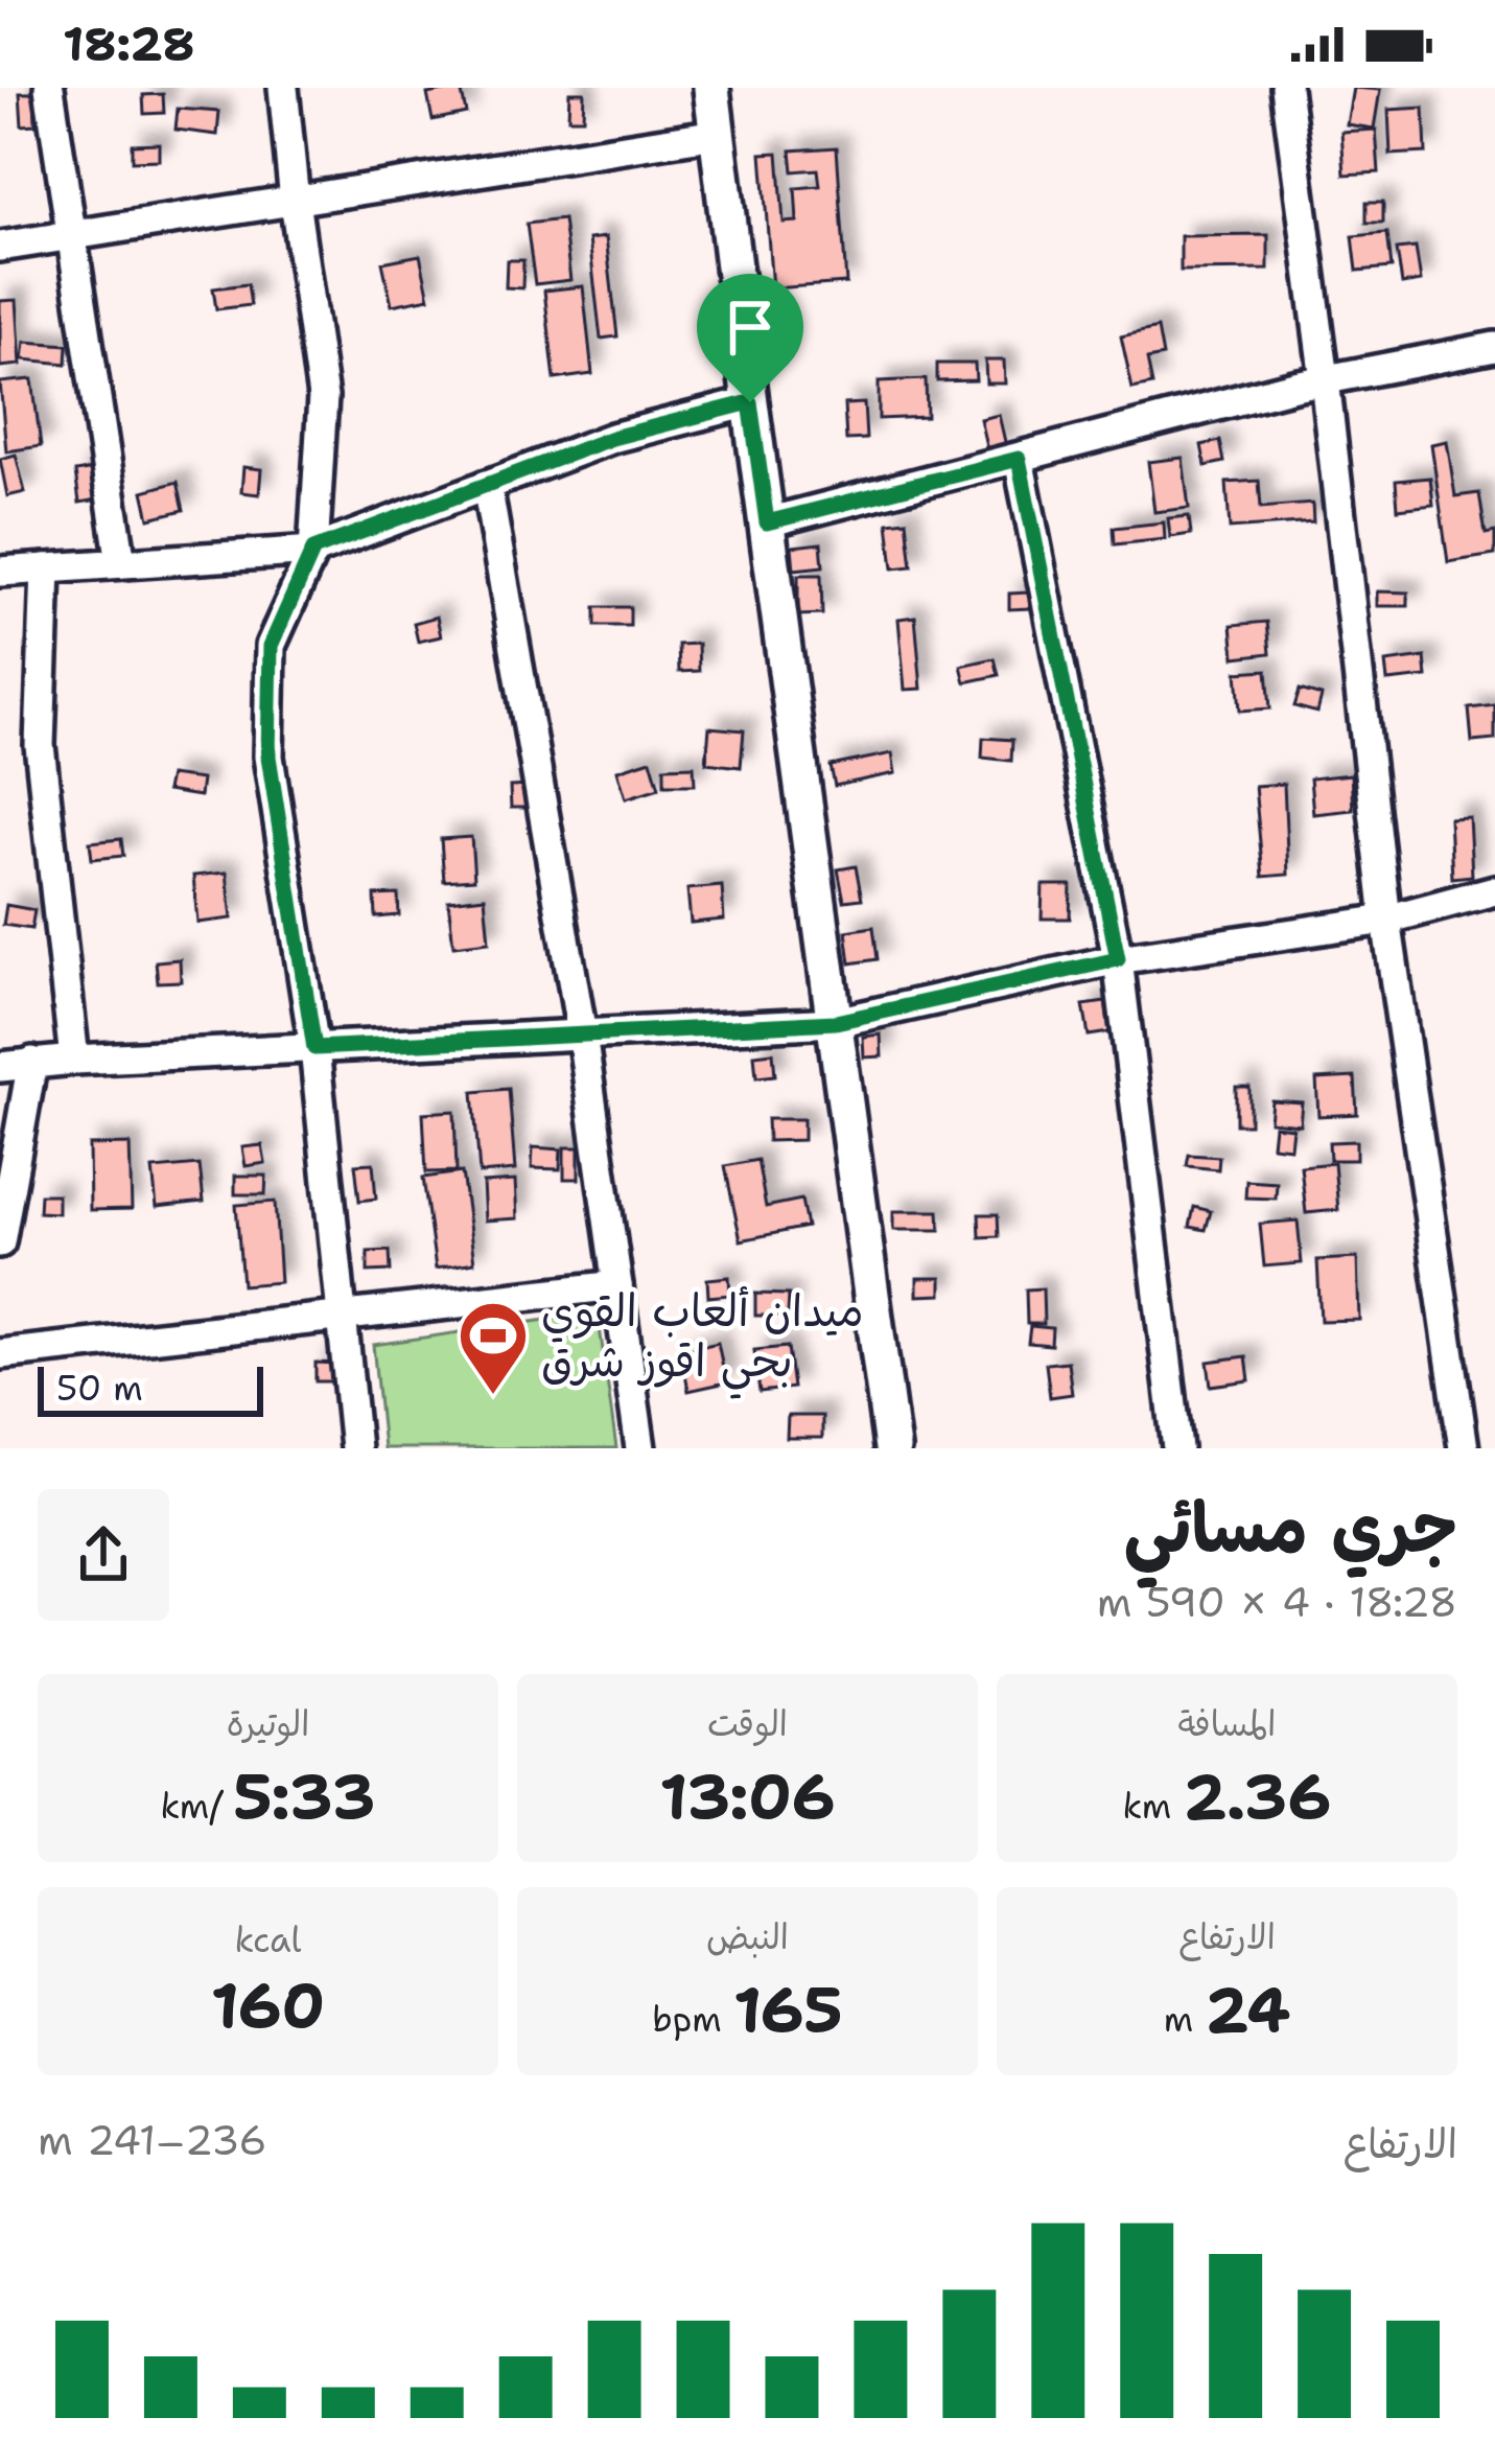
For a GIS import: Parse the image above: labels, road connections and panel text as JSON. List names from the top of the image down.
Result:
{
  "places": {
    "sports": ["ميدان ألعاب القوي بحي اقوز شرق"]
  },
  "scale_bar": "50 m",
  "page": {
    "status": "18:28",
    "scale": "50 m",
    "heading": ["جري مسائي", "18:28 · 4 × 590 m"],
    "stats": [
      ["المسافة", "2.36 km"],
      ["الوقت", "13:06"],
      ["الوتيرة", "5:33 /km"],
      ["الارتفاع", "24 m"],
      ["النبض", "165 bpm"],
      ["kcal", "160"]
    ],
    "chart": ["الارتفاع", "236–241 m"]
  }
}
